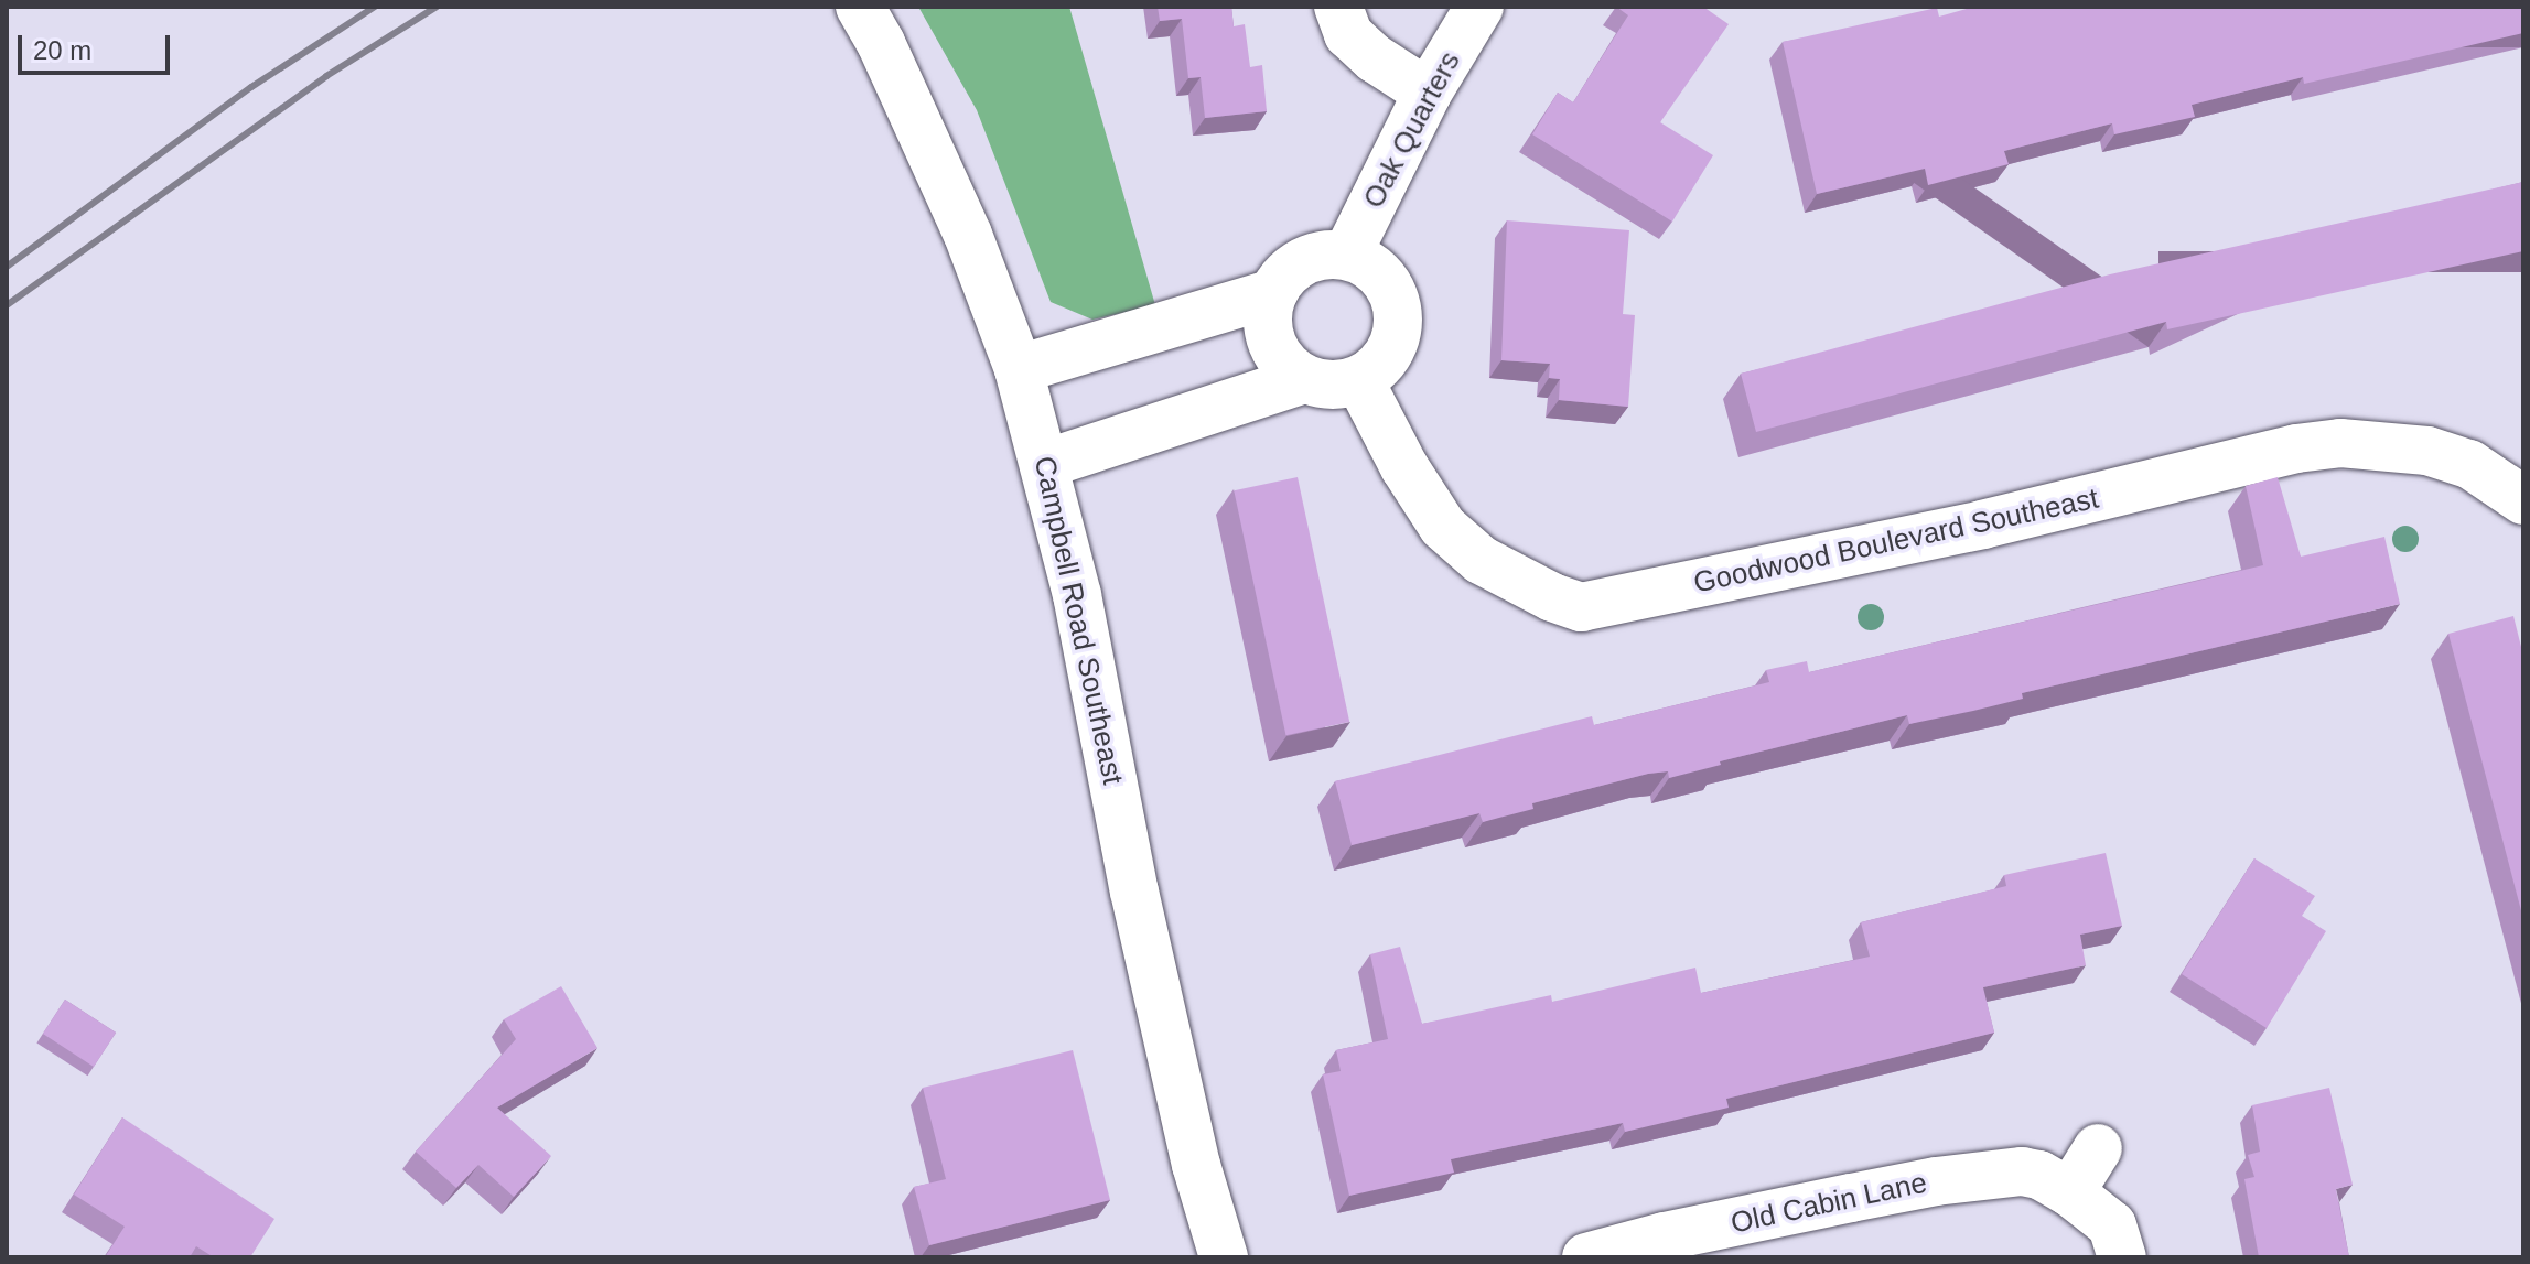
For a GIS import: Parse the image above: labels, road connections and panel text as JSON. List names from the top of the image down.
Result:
{
  "streets": {
    "street": [
      "Oak Quarters",
      "Goodwood Boulevard Southeast",
      "Campbell Road Southeast",
      "Old Cabin Lane"
    ]
  },
  "crossings": [
    ["Oak Quarters", "Goodwood Boulevard Southeast"]
  ],
  "scale_bar": "20 m"
}
